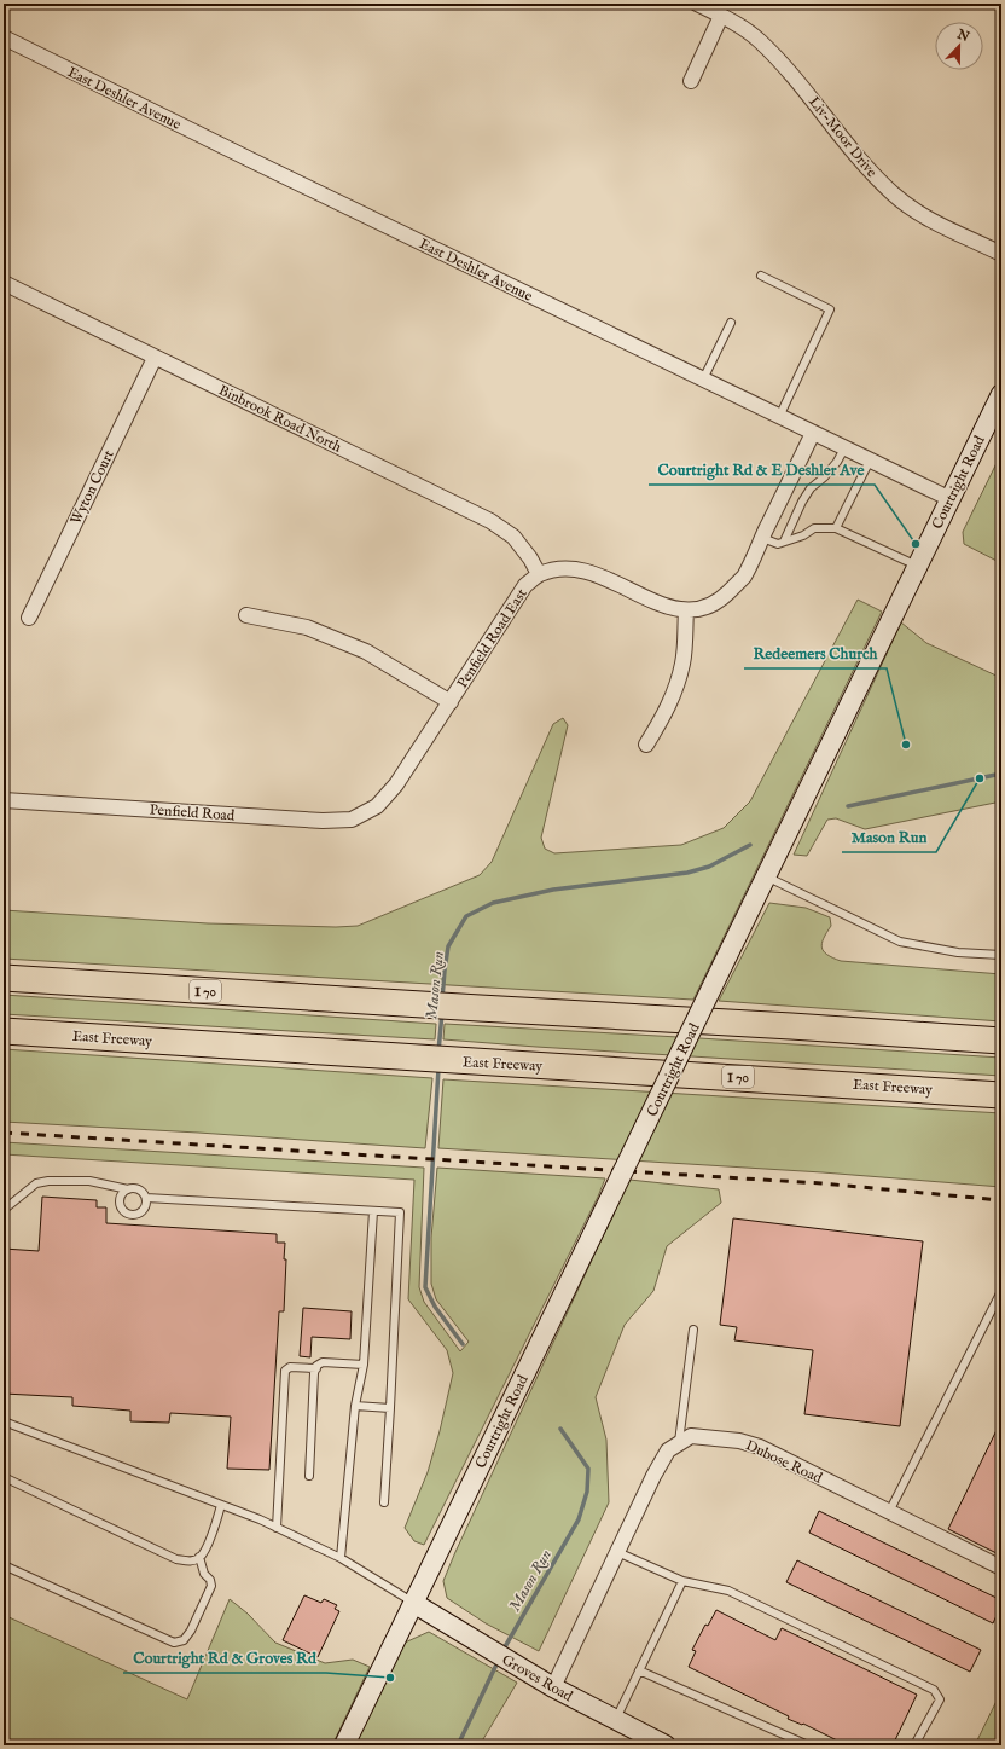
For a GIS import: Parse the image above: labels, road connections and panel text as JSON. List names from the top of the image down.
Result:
{
  "streets": {
    "highway": ["I 70", "East Freeway"],
    "street": [
      "East Deshler Avenue",
      "Liv-Moor Drive",
      "Binbrook Road North",
      "Courtright Road",
      "Wyton Court",
      "Penfield Road East",
      "Penfield Road",
      "Dubose Road",
      "Groves Road"
    ]
  },
  "crossings": [
    ["East Deshler Avenue", "Courtright Road"],
    ["Binbrook Road North", "Wyton Court"],
    ["Binbrook Road North", "Penfield Road East"],
    ["Courtright Road", "Groves Road"],
    ["Penfield Road East", "Penfield Road"]
  ],
  "water": ["Mason Run"],
  "places": [
    "Courtright Rd & E Deshler Ave",
    "Redeemers Church",
    "Mason Run",
    "Courtright Rd & Groves Rd"
  ],
  "north": "top"
}
